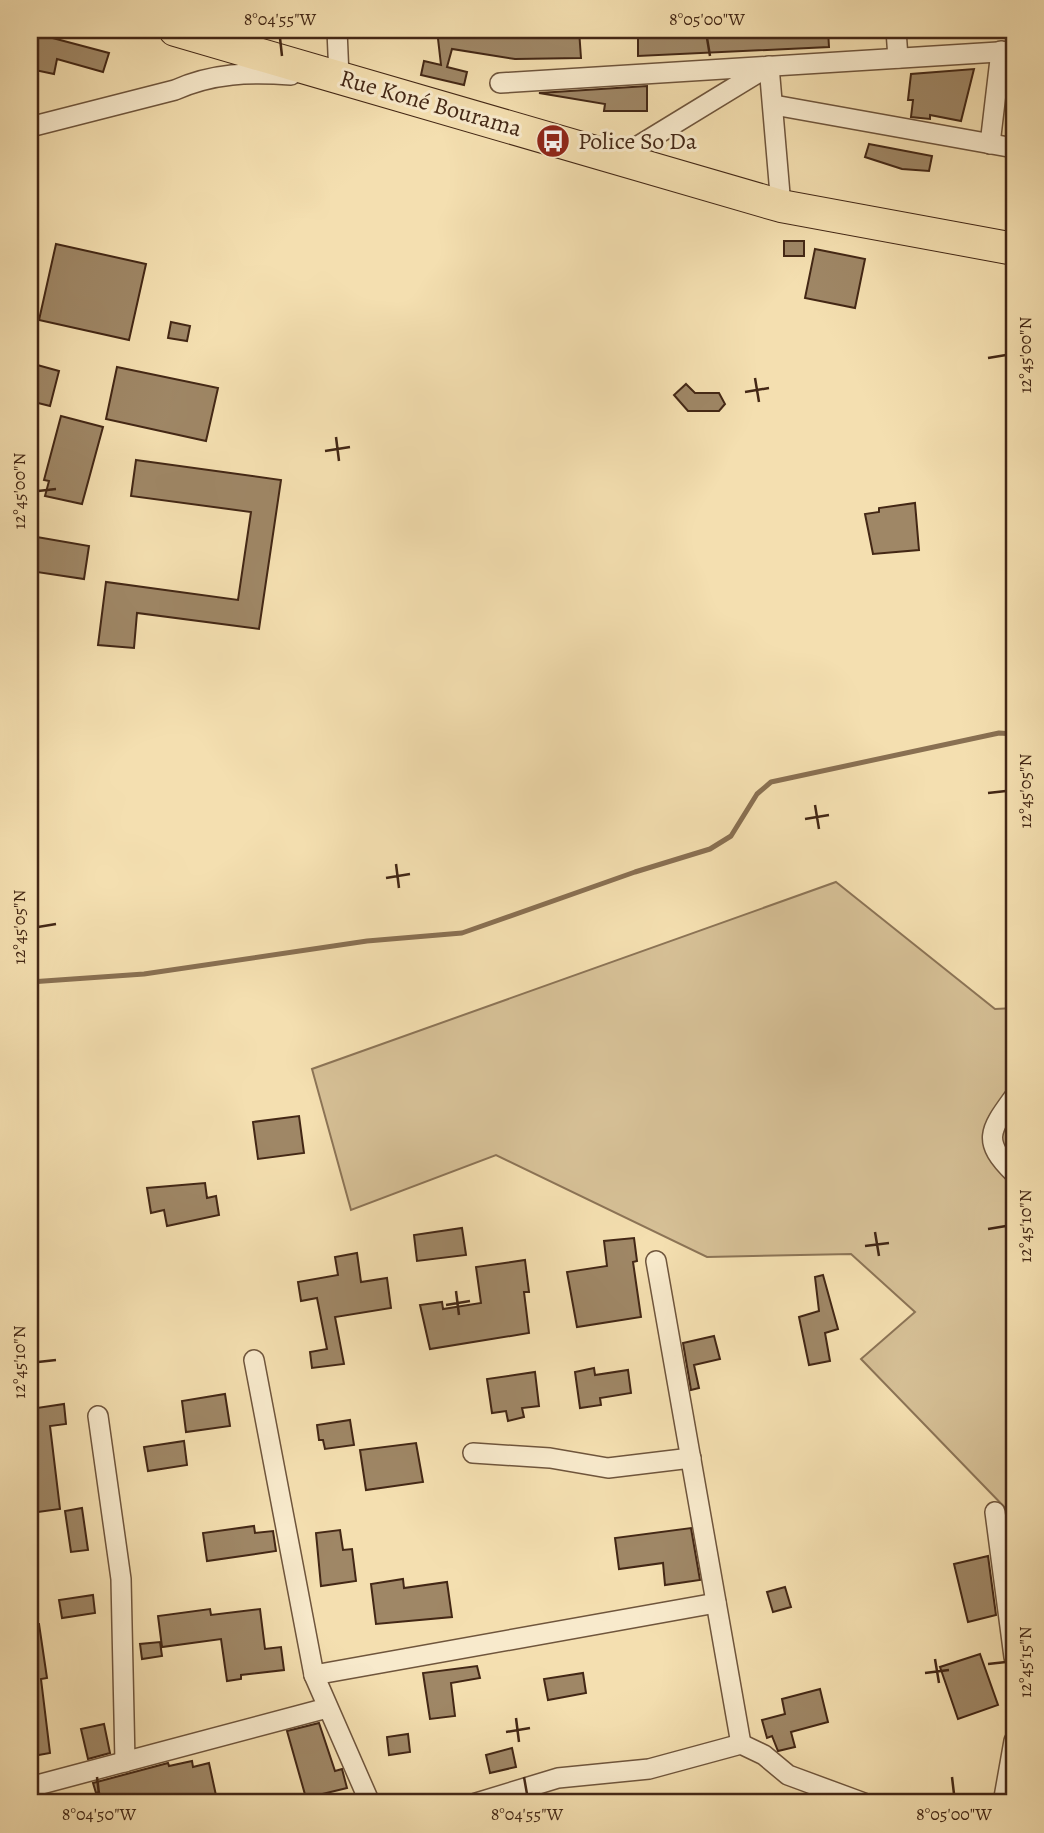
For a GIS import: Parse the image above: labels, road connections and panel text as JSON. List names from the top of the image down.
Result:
{
  "streets": {
    "highway": ["Rue Koné Bourama"]
  },
  "places": {
    "bus stop": ["Police So Da"]
  },
  "coordinates": [
    "8°04'55\"W",
    "8°05'00\"W",
    "12°45'00\"N",
    "12°45'05\"N",
    "12°45'10\"N",
    "12°45'15\"N",
    "8°04'50\"W"
  ]
}
